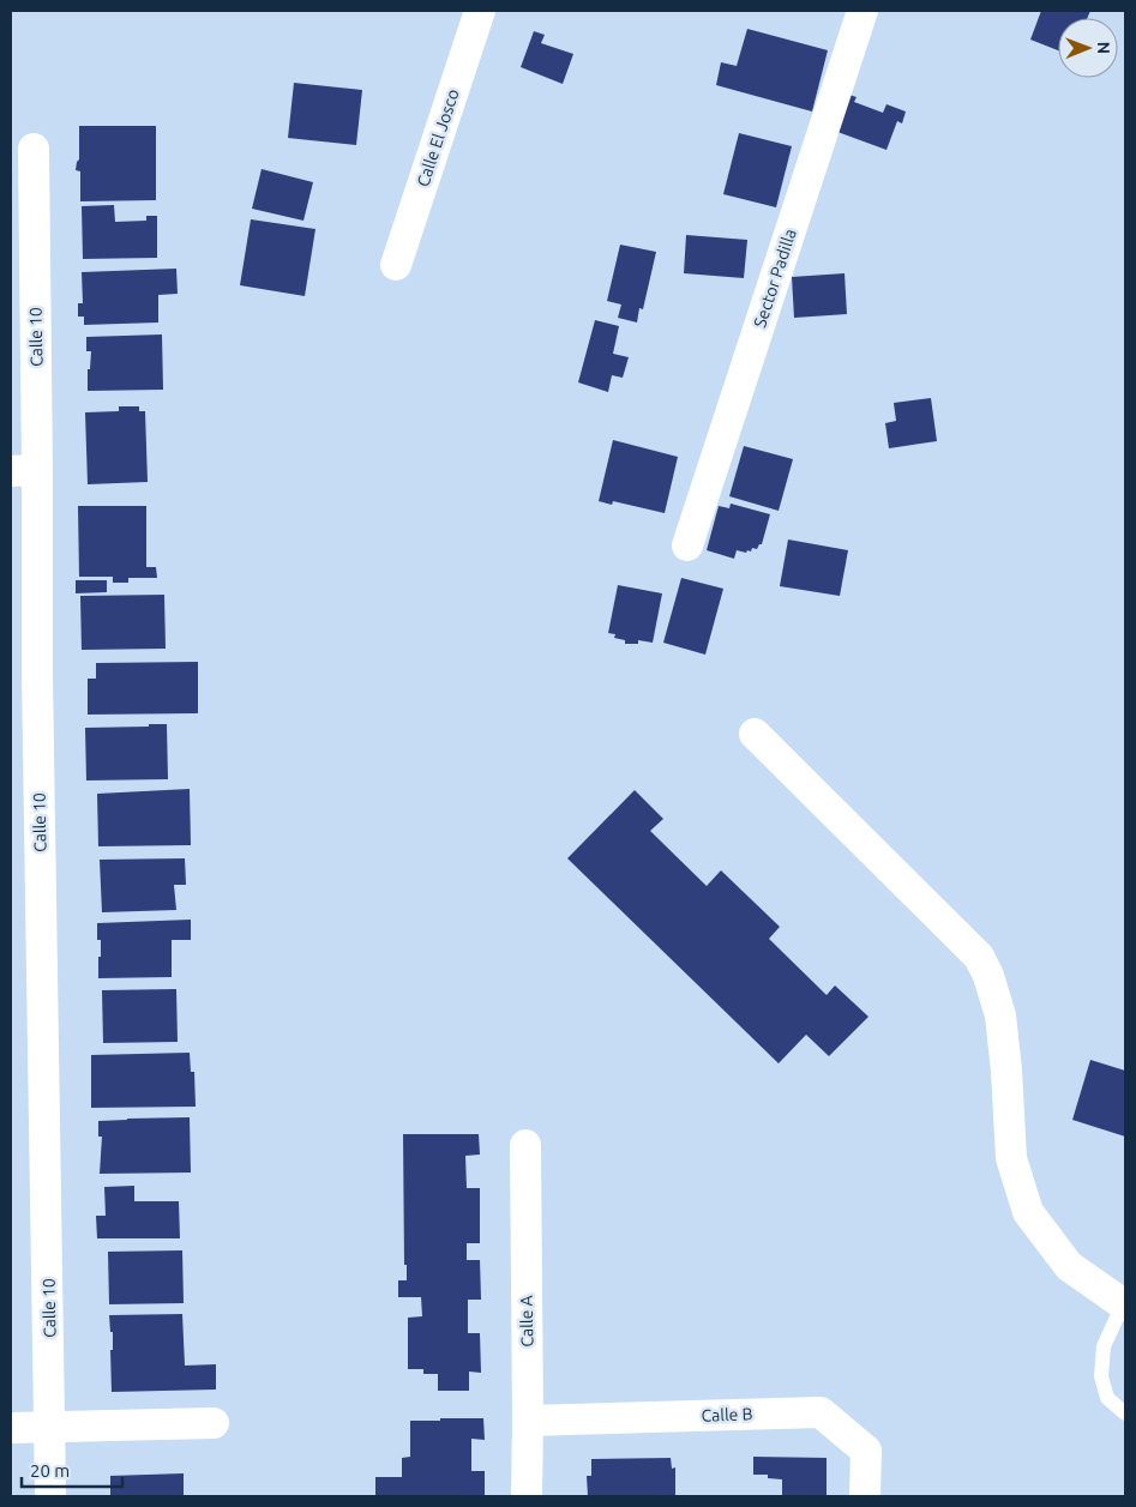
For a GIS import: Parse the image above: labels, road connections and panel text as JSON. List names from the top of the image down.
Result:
{
  "streets": {
    "street": [
      "Calle El Josco",
      "Sector Padilla",
      "Calle 10",
      "Calle A",
      "Calle B"
    ]
  },
  "crossings": [
    ["Calle A", "Calle B"]
  ],
  "scale_bar": "20 m",
  "north": "right"
}
